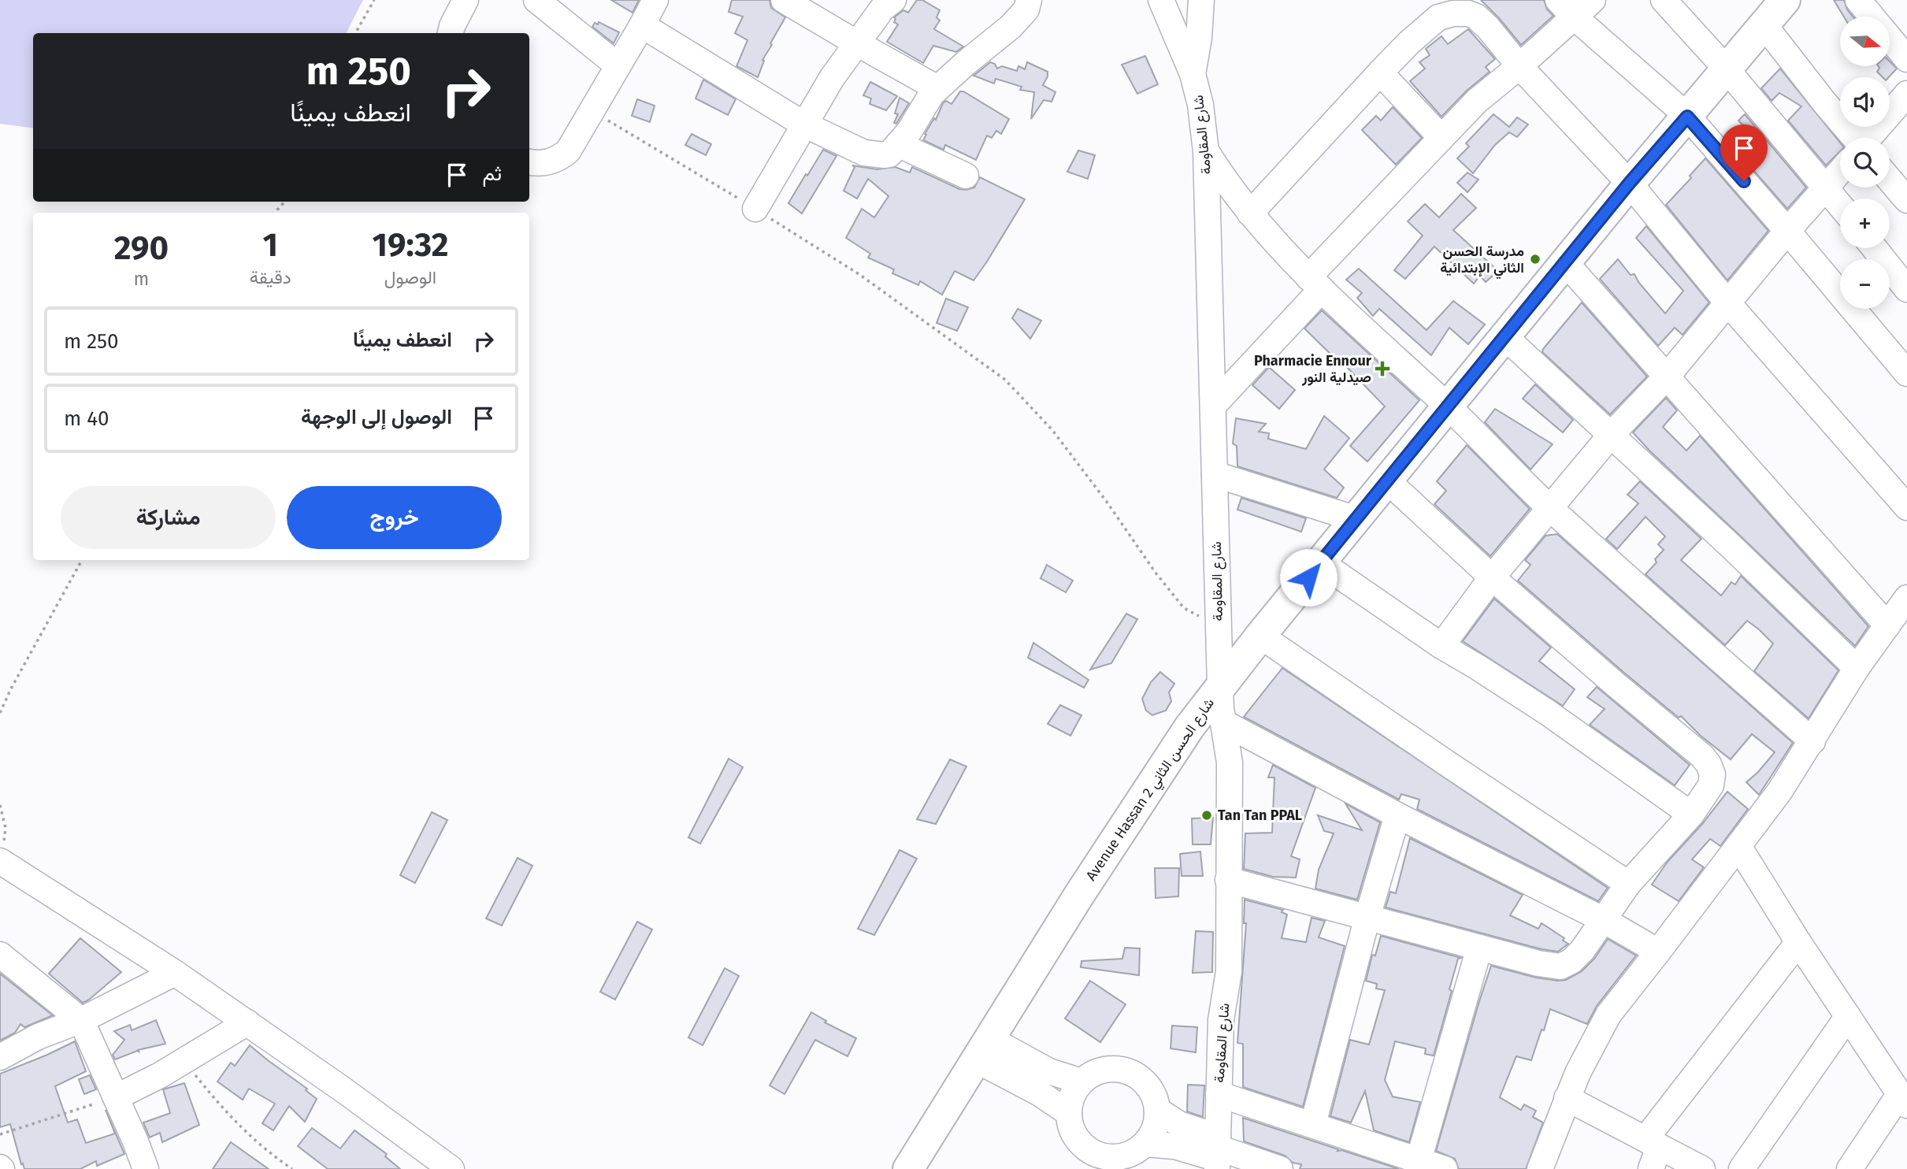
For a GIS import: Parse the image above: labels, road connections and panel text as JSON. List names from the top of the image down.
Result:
{
  "streets": {
    "main road": ["Avenue Hassan 2 شارع الحسن الثاني"],
    "street": ["شارع المقاومة"]
  },
  "crossings": [
    ["شارع المقاومة", "Avenue Hassan 2 شارع الحسن الثاني"]
  ],
  "places": {
    "other": ["مدرسة الحسن الثاني الإبتدائية", "Tan Tan PPAL"],
    "health": ["Pharmacie Ennour صيدلية النور"]
  },
  "north": "right",
  "page": {
    "map_buttons": ["+", "−"],
    "turn": ["250 m", "انعطف يمينًا"],
    "then": "ثم",
    "eta": [
      "19:32",
      "الوصول",
      "1",
      "دقيقة",
      "290",
      "m"
    ],
    "list": [
      {
        "name": "انعطف يمينًا",
        "value": "250 m"
      },
      {
        "name": "الوصول إلى الوجهة",
        "value": "40 m"
      }
    ],
    "buttons": ["خروج", "مشاركة"]
  }
}
